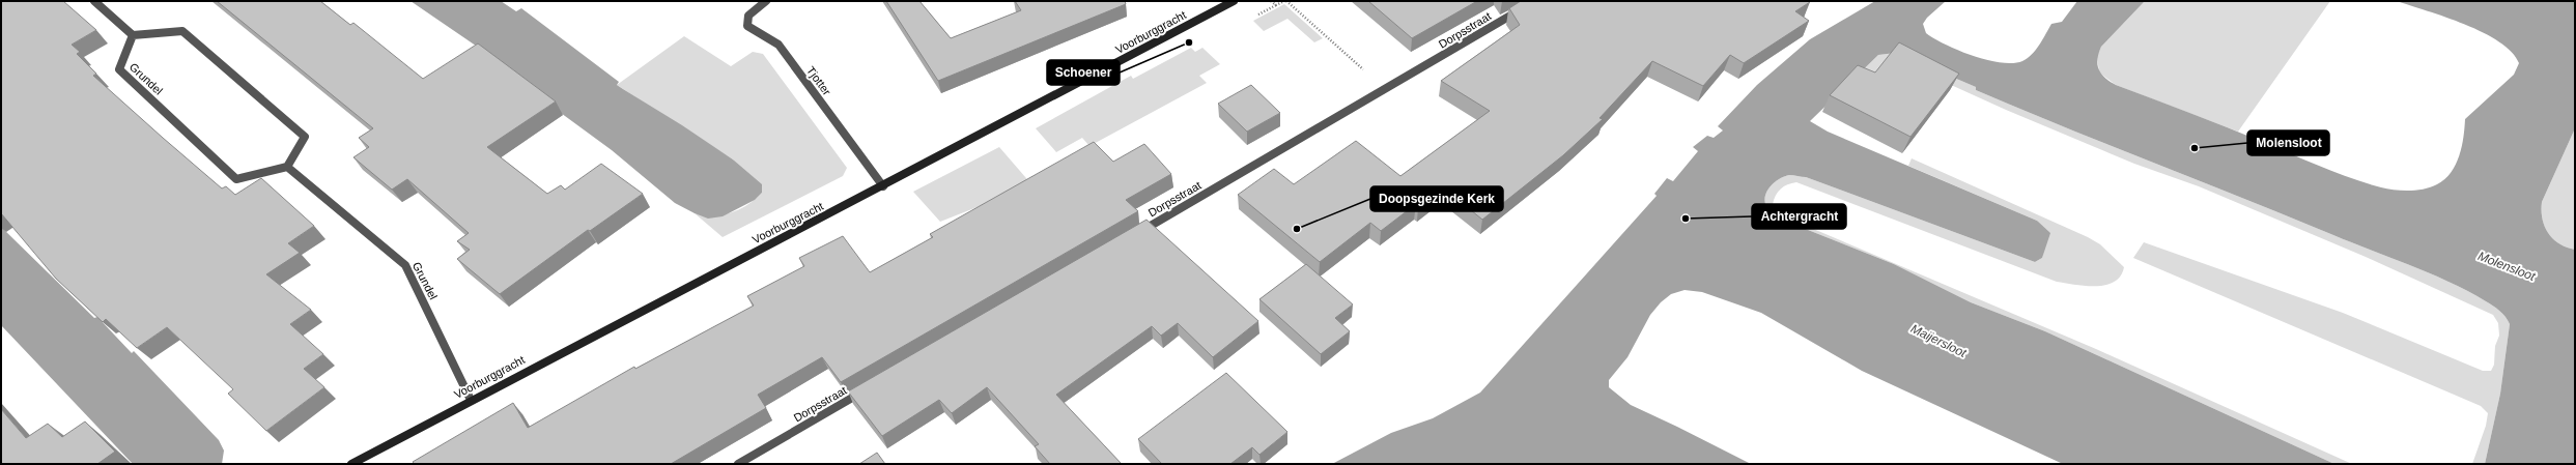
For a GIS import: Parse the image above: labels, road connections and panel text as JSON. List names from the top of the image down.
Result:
{
  "streets": {
    "street": [
      "Dorpsstraat",
      "Voorburggracht",
      "Grundel",
      "Tjotter"
    ]
  },
  "crossings": [
    ["Voorburggracht", "Grundel"],
    ["Voorburggracht", "Tjotter"]
  ],
  "water": ["Molensloot", "Maijersloot"],
  "places": [
    "Schoener",
    "Molensloot",
    "Achtergracht",
    "Doopsgezinde Kerk"
  ]
}
